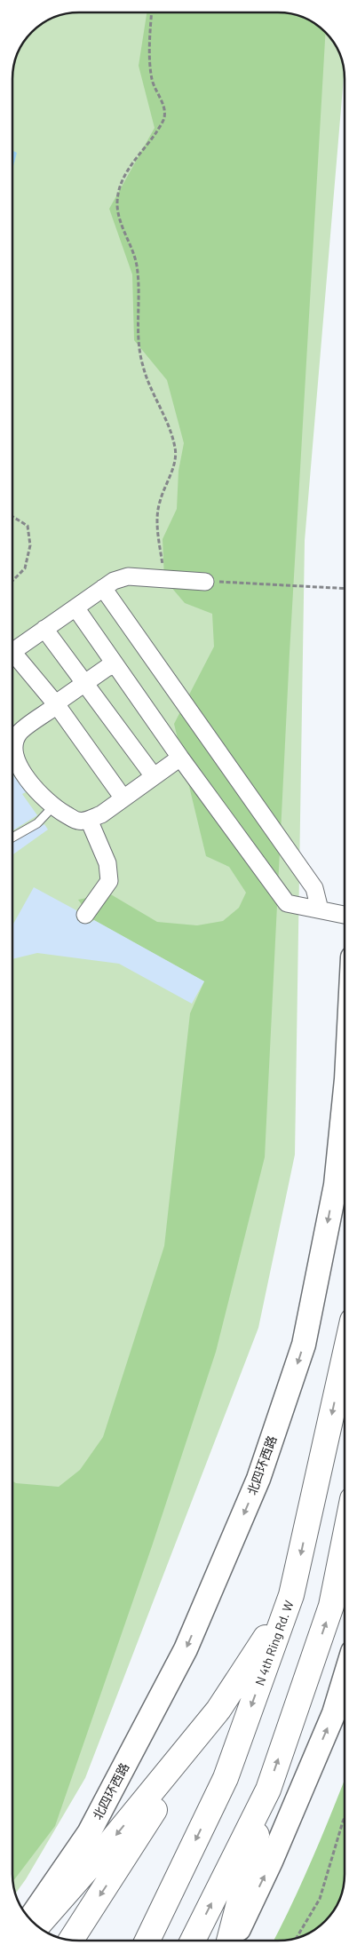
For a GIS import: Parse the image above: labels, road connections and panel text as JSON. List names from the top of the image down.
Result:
{
  "streets": {
    "highway": ["N 4th Ring Rd. W"],
    "street": ["北四环西路"]
  }
}
